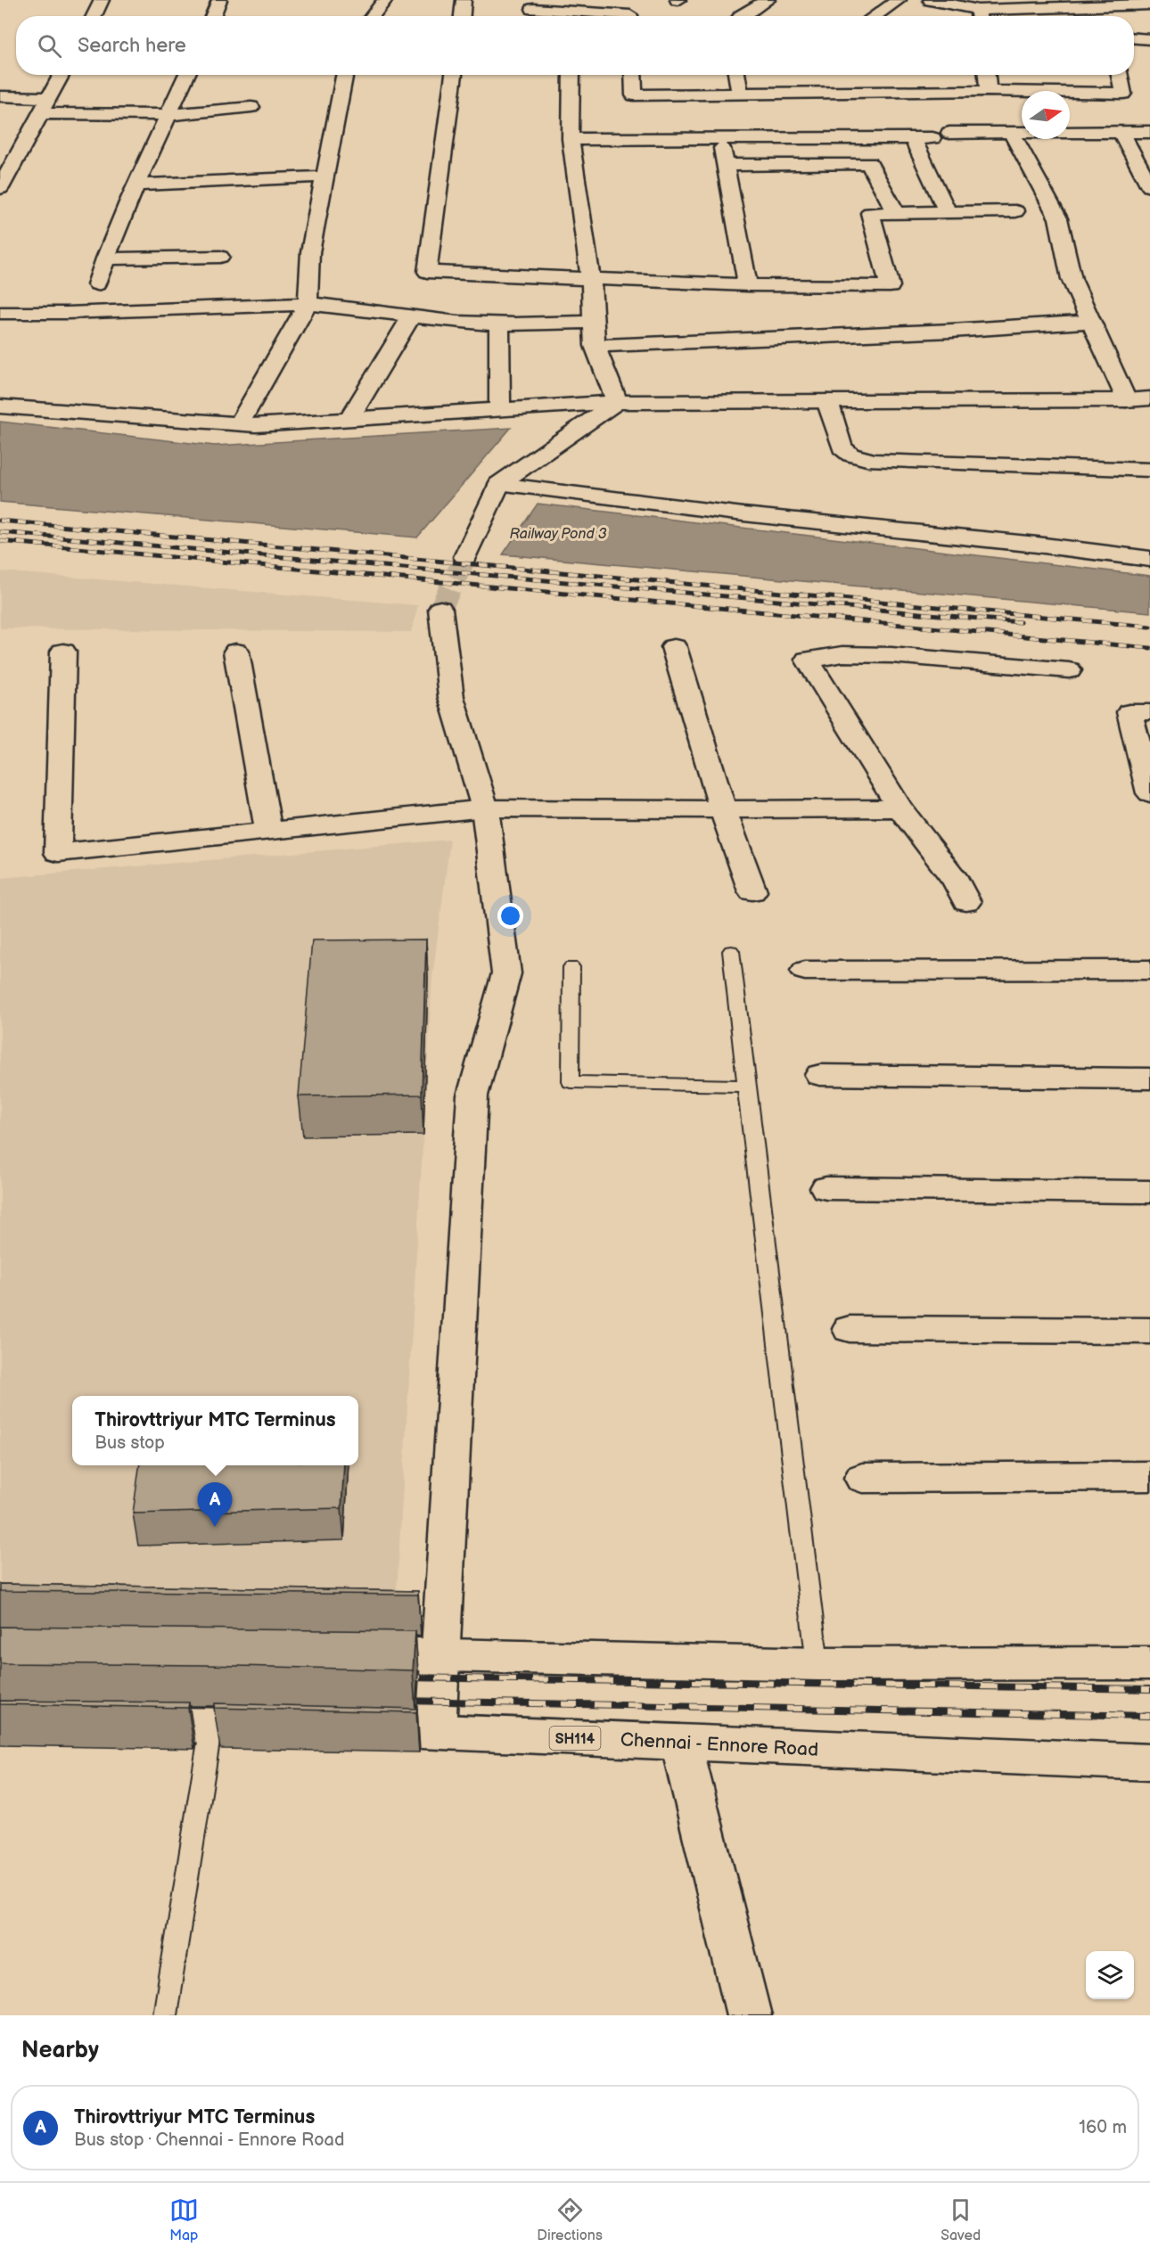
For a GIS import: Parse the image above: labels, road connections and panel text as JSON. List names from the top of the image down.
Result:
{
  "streets": {
    "street": ["SH114", "Chennai - Ennore Road"]
  },
  "water": ["Railway Pond 3"],
  "north": "right",
  "page": {
    "search": "Search here",
    "popup": ["Thirovttriyur MTC Terminus", "Bus stop"],
    "pins": "A",
    "heading": "Nearby",
    "list": [
      {
        "mark": "A",
        "name": "Thirovttriyur MTC Terminus",
        "note": "Bus stop · Chennai - Ennore Road",
        "value": "160 m"
      }
    ],
    "nav": ["Map", "Directions", "Saved"]
  }
}
